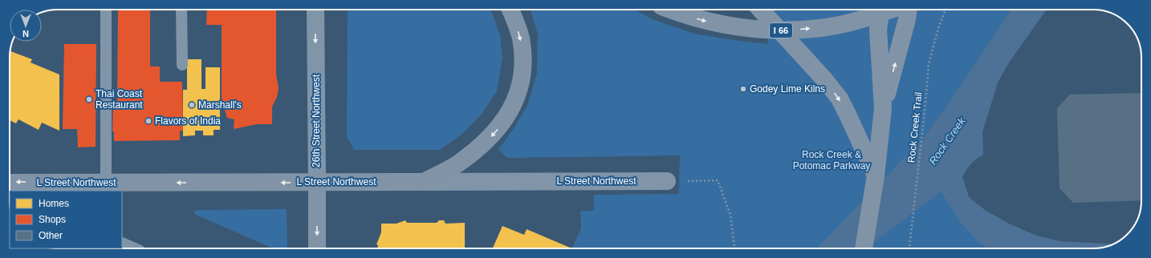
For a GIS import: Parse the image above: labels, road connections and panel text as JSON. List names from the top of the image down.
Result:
{
  "streets": {
    "main road": ["I 66", "26th Street Northwest", "L Street Northwest"],
    "path": ["Rock Creek Trail"]
  },
  "crossings": [
    ["26th Street Northwest", "L Street Northwest"]
  ],
  "one_way": ["26th Street Northwest", "L Street Northwest"],
  "water": ["Rock Creek"],
  "parks": ["Rock Creek & Potomac Parkway"],
  "places": [
    "Godey Lime Kilns",
    "Thai Coast Restaurant",
    "Marshall's",
    "Flavors of India"
  ],
  "legend": ["Homes", "Shops", "Other"],
  "north": "bottom"
}
